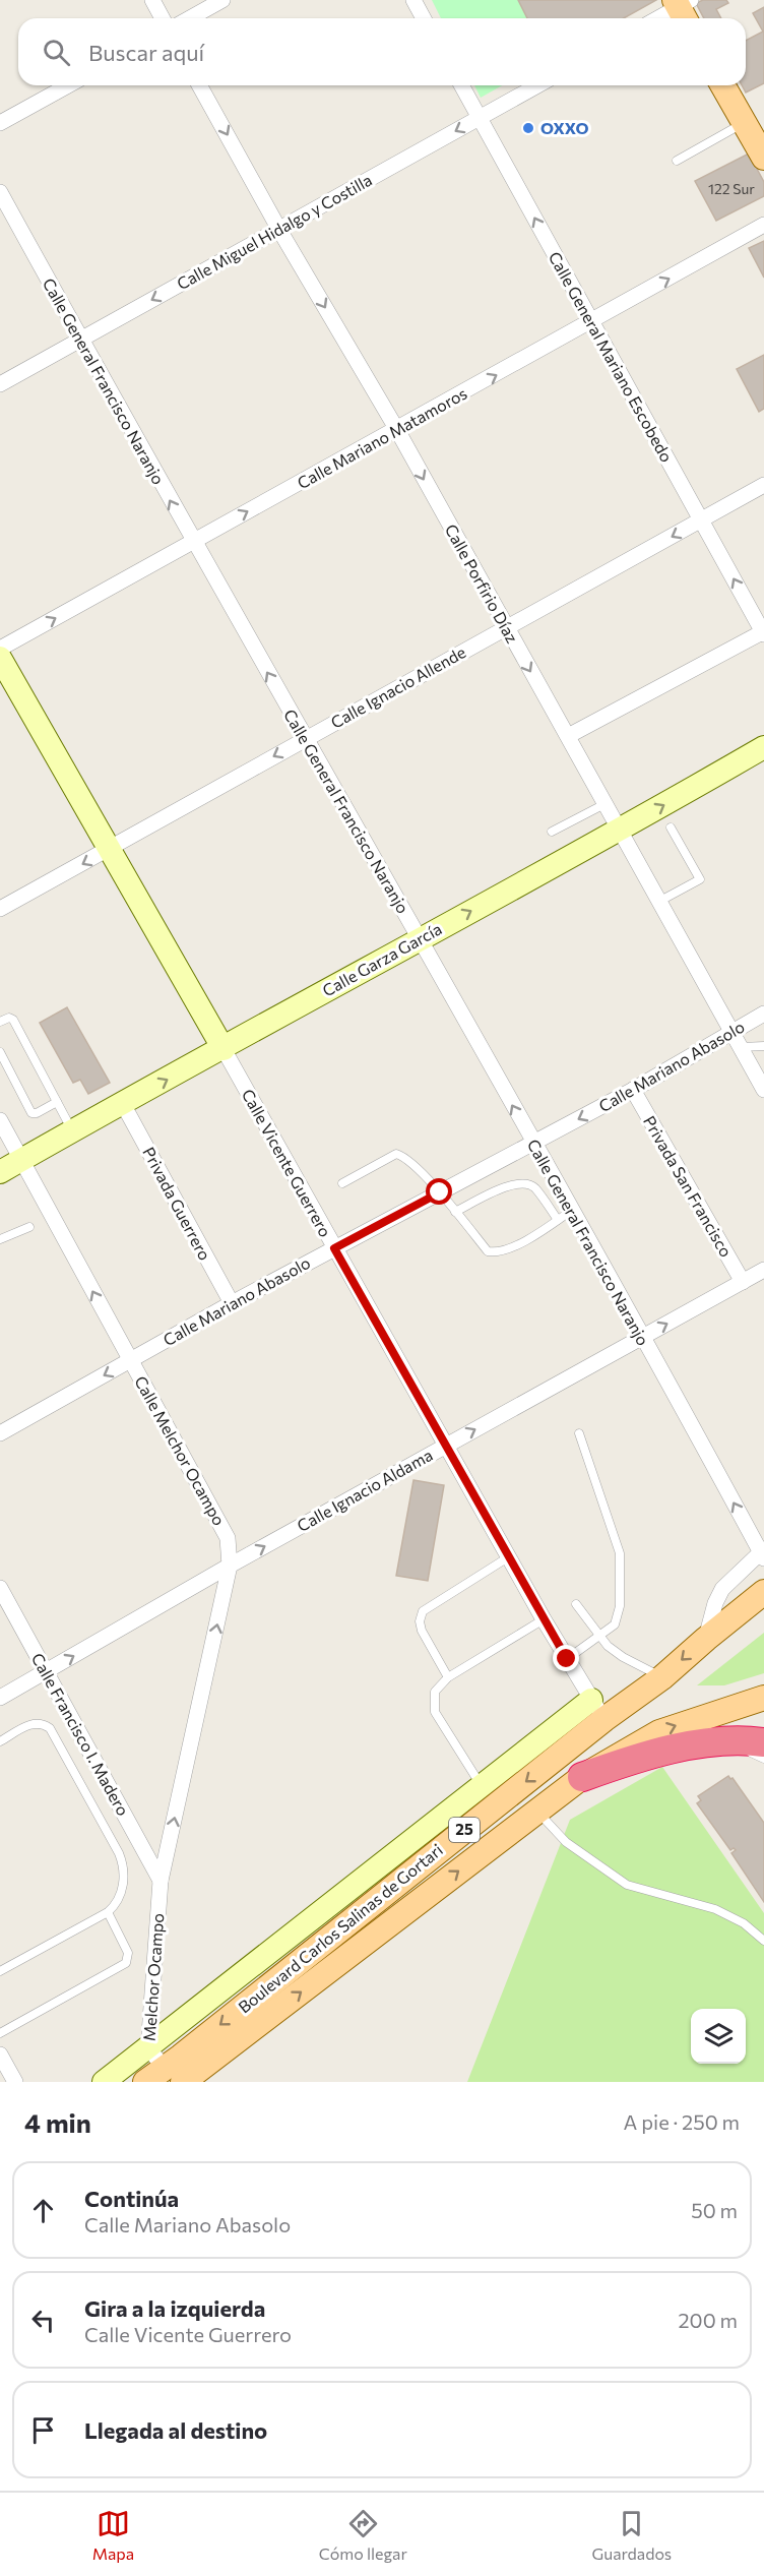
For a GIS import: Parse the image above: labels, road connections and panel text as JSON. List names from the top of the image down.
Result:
{
  "streets": {
    "main road": ["25", "Boulevard Carlos Salinas de Gortari"],
    "street": [
      "Calle Miguel Hidalgo y Costilla",
      "Calle General Mariano Escobedo",
      "Calle General Francisco Naranjo",
      "Calle Mariano Matamoros",
      "Calle Porfirio Díaz",
      "Calle Ignacio Allende",
      "Calle Garza García",
      "Calle Mariano Abasolo",
      "Calle Vicente Guerrero",
      "Privada San Francisco",
      "Privada Guerrero",
      "Calle Melchor Ocampo",
      "Calle Ignacio Aldama",
      "Calle Francisco I. Madero",
      "Melchor Ocampo"
    ]
  },
  "crossings": [
    ["Calle Miguel Hidalgo y Costilla", "Calle General Mariano Escobedo"],
    ["Calle Miguel Hidalgo y Costilla", "Calle General Francisco Naranjo"],
    ["Calle Miguel Hidalgo y Costilla", "Calle Porfirio Díaz"],
    ["Calle General Mariano Escobedo", "Calle Mariano Matamoros"],
    ["Calle General Mariano Escobedo", "Calle Ignacio Allende"],
    ["Calle General Francisco Naranjo", "Calle Mariano Matamoros"],
    ["Calle General Francisco Naranjo", "Calle Ignacio Allende"],
    ["Calle General Francisco Naranjo", "Calle Garza García"],
    ["Calle General Francisco Naranjo", "Calle Mariano Abasolo"],
    ["Calle General Francisco Naranjo", "Calle Ignacio Aldama"],
    ["Calle Mariano Matamoros", "Calle Porfirio Díaz"],
    ["Calle Porfirio Díaz", "Calle Ignacio Allende"],
    ["Calle Porfirio Díaz", "Calle Garza García"],
    ["Calle Porfirio Díaz", "Calle Mariano Abasolo"],
    ["Calle Ignacio Allende", "Calle Vicente Guerrero"],
    ["Calle Garza García", "Calle Vicente Guerrero"],
    ["Calle Garza García", "Privada Guerrero"],
    ["Calle Garza García", "Calle Melchor Ocampo"],
    ["Calle Mariano Abasolo", "Calle Vicente Guerrero"],
    ["Calle Mariano Abasolo", "Privada San Francisco"],
    ["Calle Mariano Abasolo", "Privada Guerrero"],
    ["Calle Mariano Abasolo", "Calle Melchor Ocampo"],
    ["Calle Vicente Guerrero", "Calle Ignacio Aldama"],
    ["Calle Vicente Guerrero", "Boulevard Carlos Salinas de Gortari"],
    ["Privada San Francisco", "Calle Ignacio Aldama"],
    ["Calle Melchor Ocampo", "Calle Ignacio Aldama"],
    ["Calle Melchor Ocampo", "Calle Francisco I. Madero"],
    ["Calle Melchor Ocampo", "Melchor Ocampo"],
    ["Calle Ignacio Aldama", "Calle Francisco I. Madero"],
    ["Calle Francisco I. Madero", "Melchor Ocampo"],
    ["Boulevard Carlos Salinas de Gortari", "Melchor Ocampo"]
  ],
  "one_way": [
    "Calle Miguel Hidalgo y Costilla",
    "Calle General Mariano Escobedo",
    "Calle General Francisco Naranjo",
    "Calle Mariano Matamoros",
    "Calle Porfirio Díaz",
    "Calle Melchor Ocampo",
    "Calle Ignacio Aldama"
  ],
  "places": ["OXXO"],
  "house_numbers": ["122 Sur"],
  "page": {
    "search": "Buscar aquí",
    "heading": ["4 min", "A pie · 250 m"],
    "list": [
      ["Continúa", "Calle Mariano Abasolo", "50 m"],
      ["Gira a la izquierda", "Calle Vicente Guerrero", "200 m"],
      "Llegada al destino"
    ],
    "nav": ["Mapa", "Cómo llegar", "Guardados"]
  }
}
